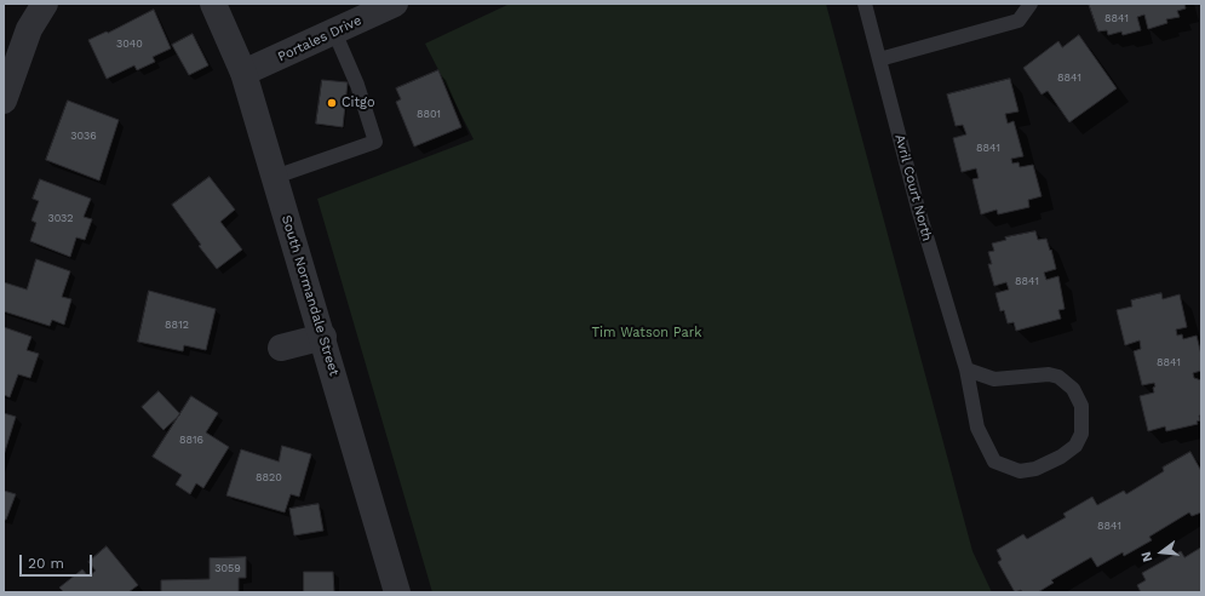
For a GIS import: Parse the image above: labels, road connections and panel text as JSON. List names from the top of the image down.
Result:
{
  "streets": {
    "street": ["Portales Drive", "South Normandale Street"],
    "lane": ["Avril Court North"]
  },
  "crossings": [
    ["Portales Drive", "South Normandale Street"]
  ],
  "parks": ["Tim Watson Park"],
  "places": ["Citgo"],
  "house_numbers": [
    "8841",
    "3040",
    "8841",
    "8801",
    "3036",
    "8841",
    "3032",
    "8841",
    "8812",
    "8841",
    "8816",
    "8820",
    "8841",
    "3059"
  ],
  "scale_bar": "20 m",
  "north": "left"
}
